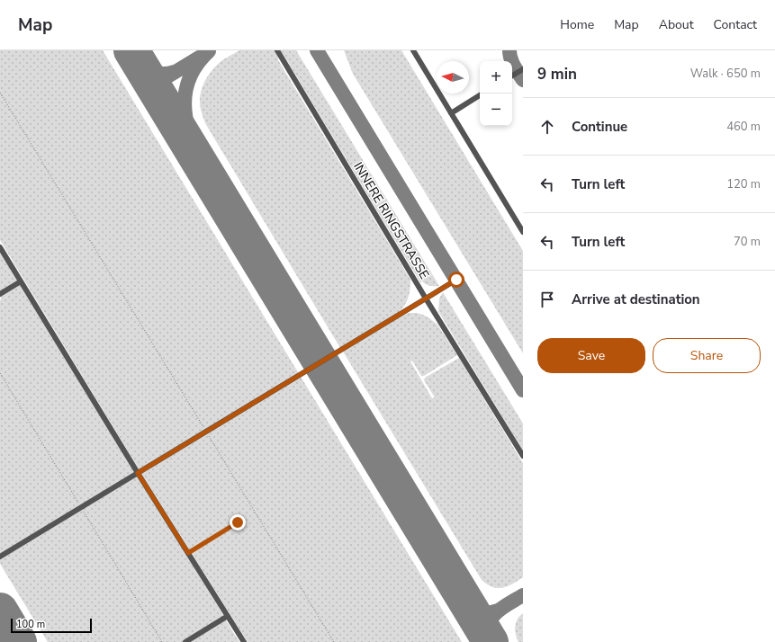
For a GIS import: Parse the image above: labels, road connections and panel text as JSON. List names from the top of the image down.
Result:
{
  "streets": {
    "lane": ["INNERE RINGSTRASSE"]
  },
  "scale_bar": "100 m",
  "north": "left",
  "page": {
    "header": "Map",
    "nav": [
      "Home",
      "Map",
      "About",
      "Contact"
    ],
    "heading": ["9 min", "Walk · 650 m"],
    "map_buttons": ["+", "−"],
    "list": [
      ["Continue", "460 m"],
      ["Turn left", "120 m"],
      ["Turn left", "70 m"],
      "Arrive at destination"
    ],
    "buttons": ["Save", "Share"],
    "scale": "100 m"
  }
}
